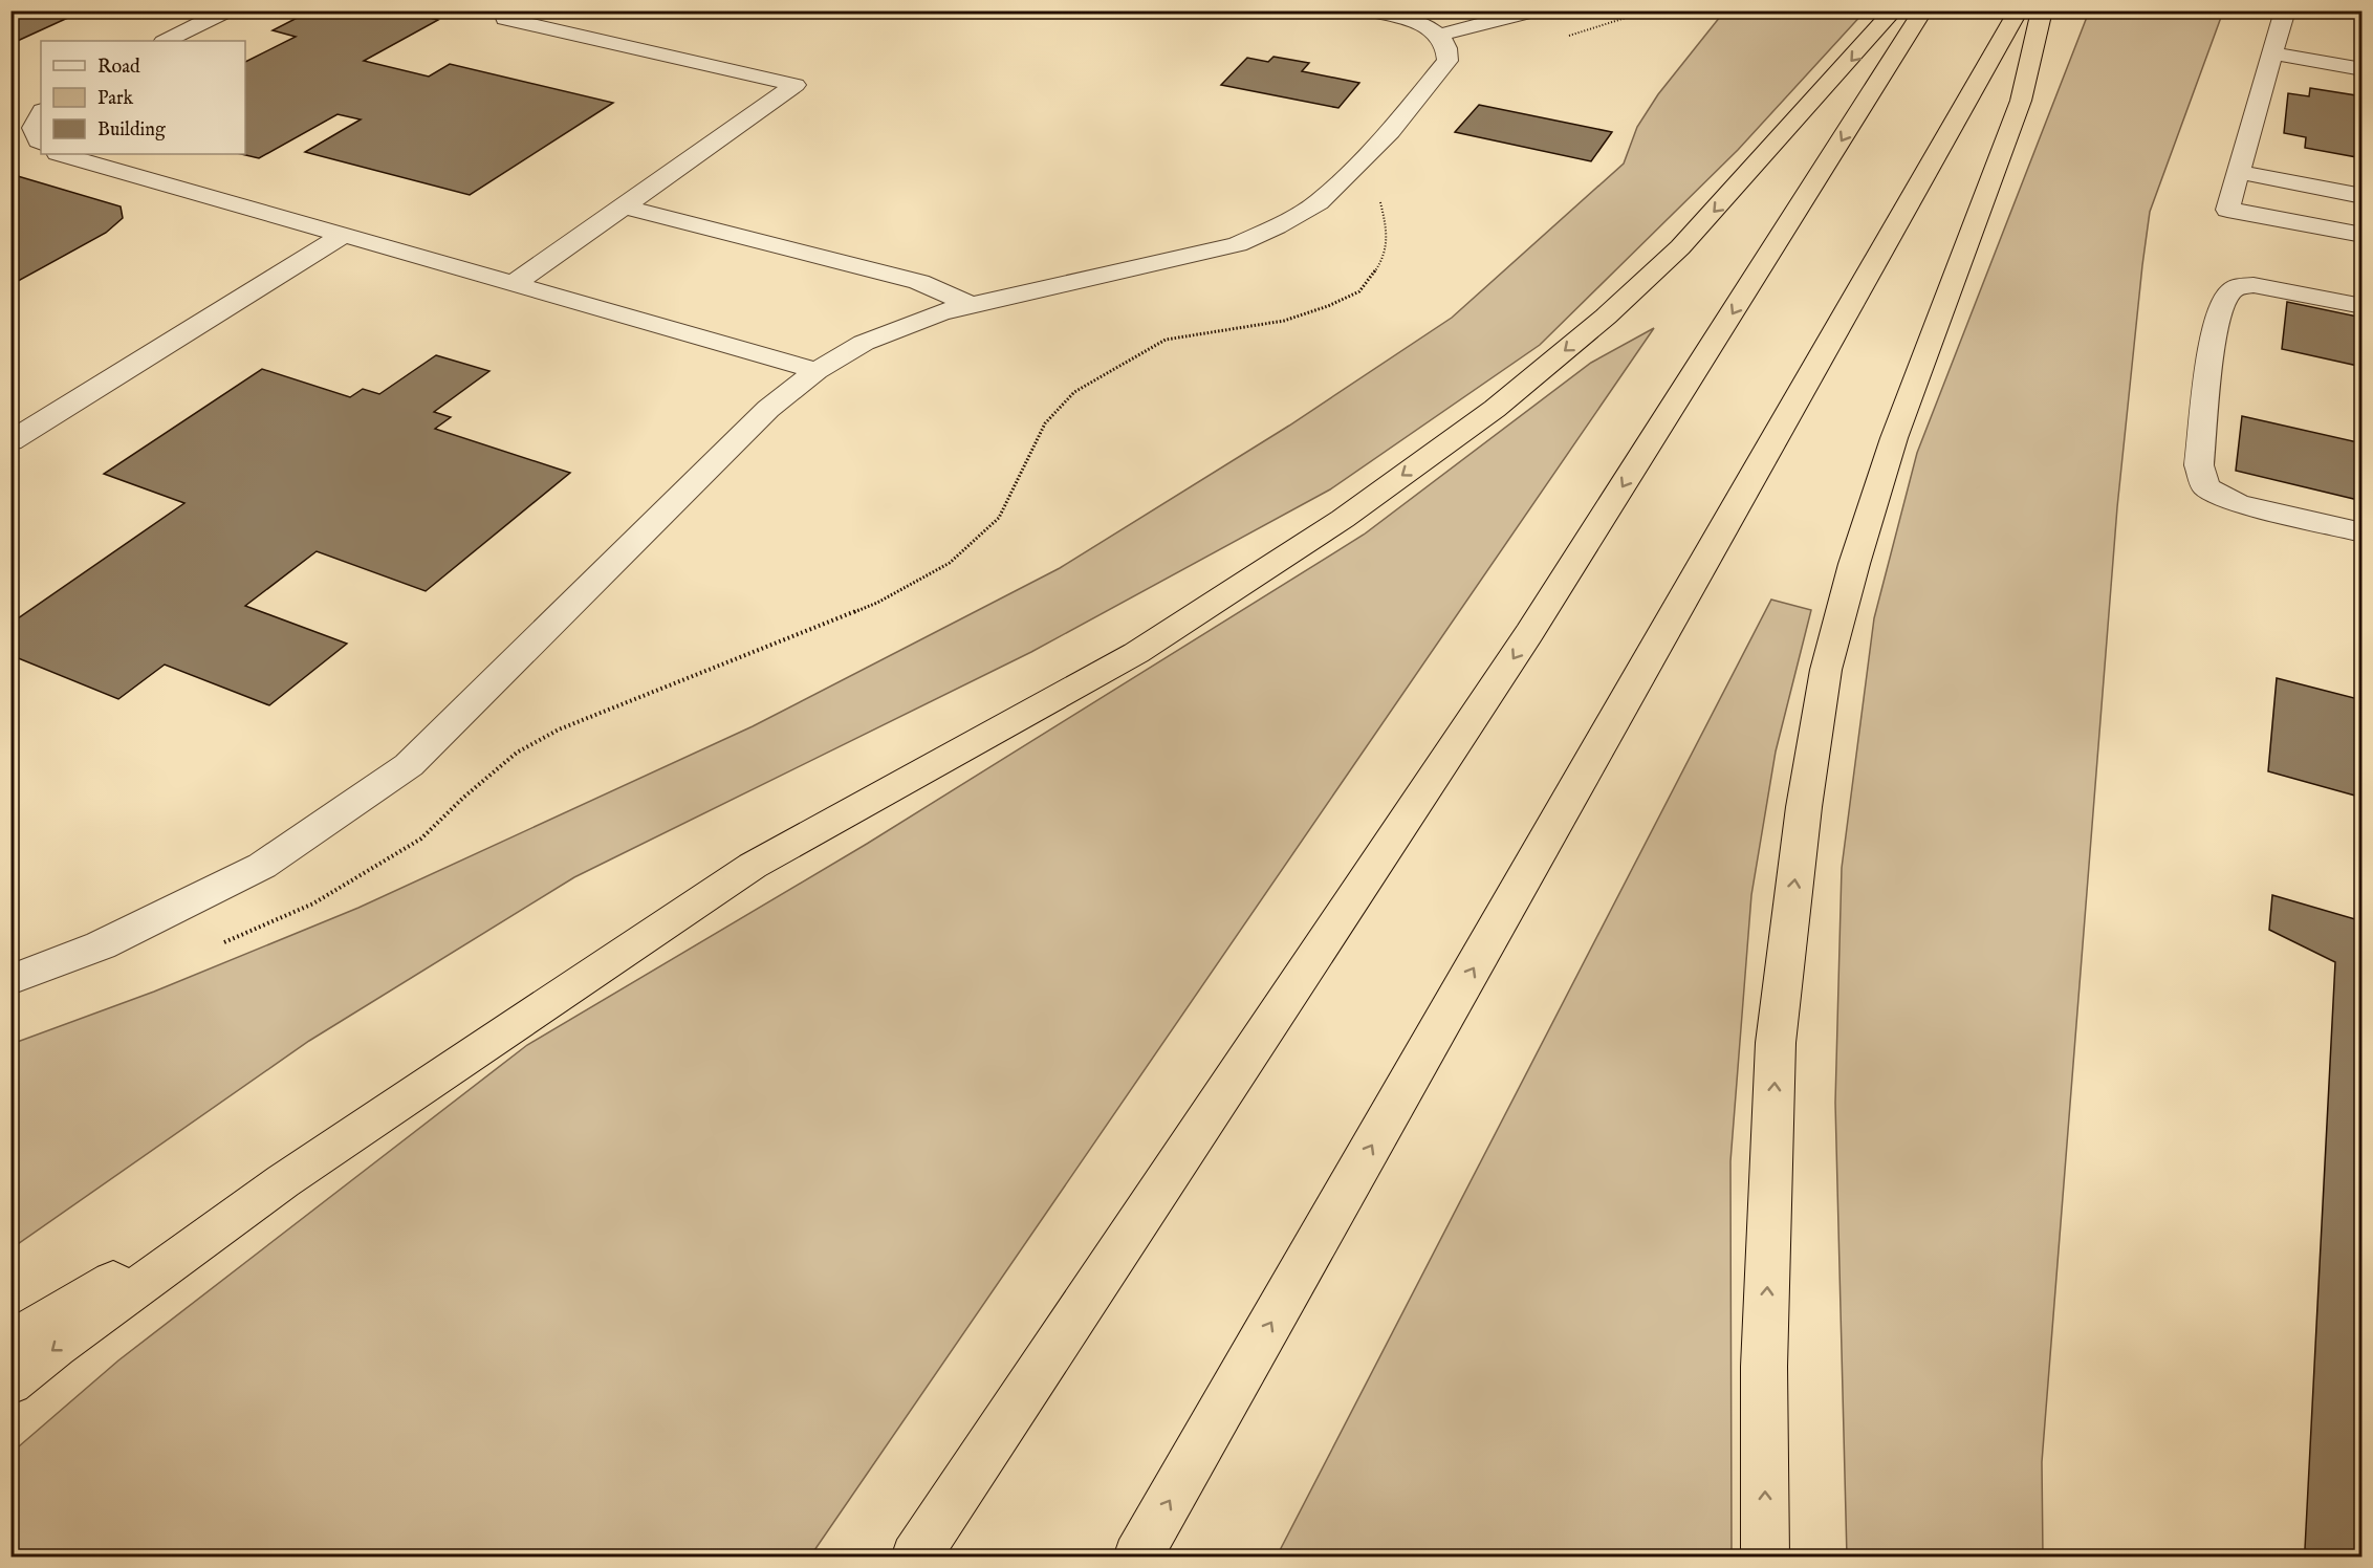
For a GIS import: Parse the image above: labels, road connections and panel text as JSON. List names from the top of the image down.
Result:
{
  "legend": ["Road", "Park", "Building"]
}
